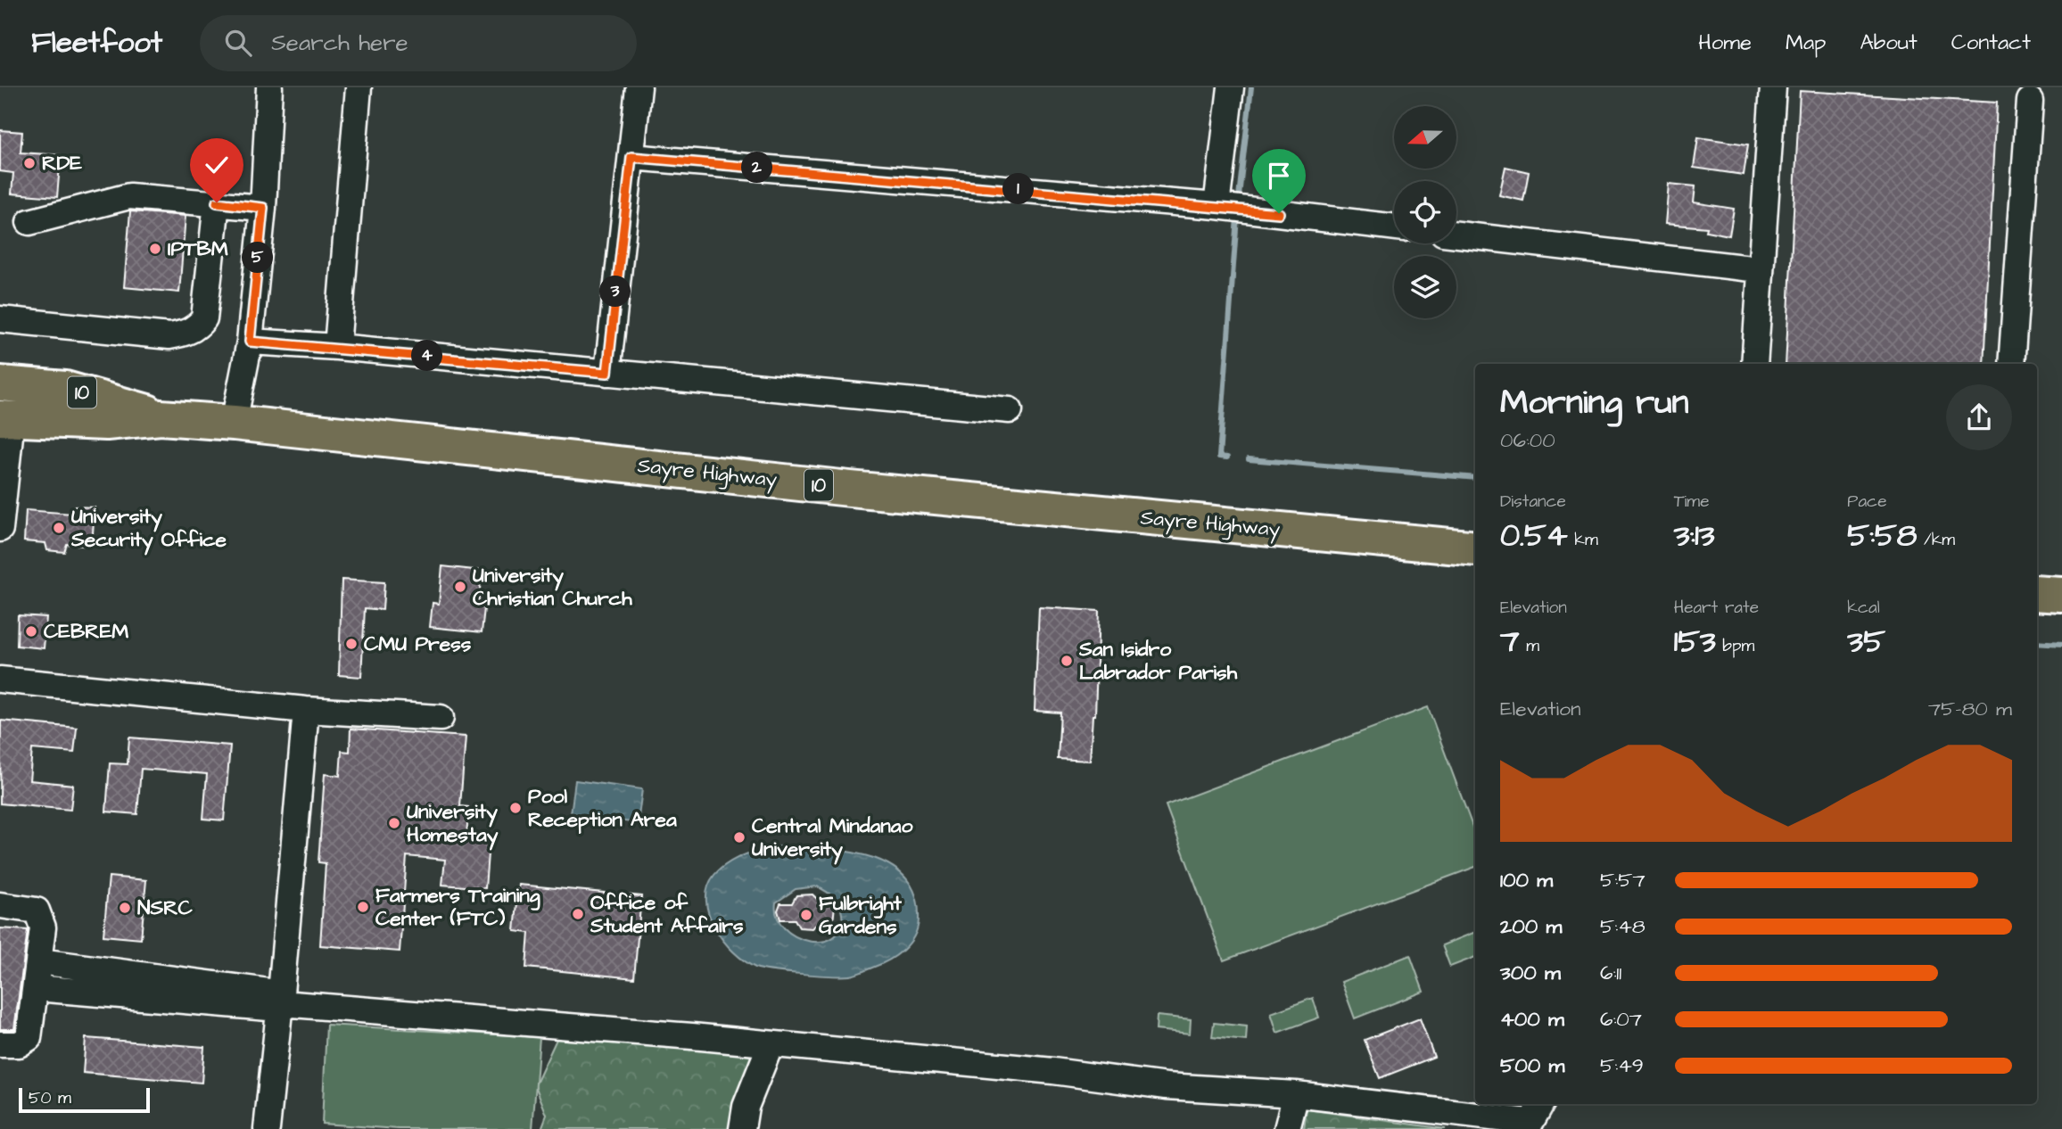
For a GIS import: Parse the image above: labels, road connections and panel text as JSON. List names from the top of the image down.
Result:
{
  "streets": {
    "highway": ["10", "Sayre Highway"]
  },
  "places": [
    "RDE",
    "IPTBM",
    "University Security Office",
    "University Christian Church",
    "CEBREM",
    "CMU Press",
    "San Isidro Labrador Parish",
    "Pool Reception Area",
    "University Homestay",
    "Central Mindanao University",
    "Farmers Training Center (FTC)",
    "NSRC",
    "Office of Student Affairs",
    "Fulbright Gardens"
  ],
  "scale_bar": "50 m",
  "north": "left",
  "page": {
    "header": "Fleetfoot",
    "search": "Search here",
    "nav": [
      "Home",
      "Map",
      "About",
      "Contact"
    ],
    "pins": [
      "2",
      "1",
      "5",
      "3",
      "4"
    ],
    "heading": ["Morning run", "06:00"],
    "stats": [
      ["Distance", "0.54 km"],
      ["Time", "3:13"],
      ["Pace", "5:58 /km"],
      ["Elevation", "7 m"],
      ["Heart rate", "153 bpm"],
      ["kcal", "35"]
    ],
    "chart": ["Elevation", "75–80 m"],
    "list": [
      {
        "name": "100 m",
        "note": "5:57"
      },
      {
        "name": "200 m",
        "note": "5:48"
      },
      {
        "name": "300 m",
        "note": "6:11"
      },
      {
        "name": "400 m",
        "note": "6:07"
      },
      {
        "name": "500 m",
        "note": "5:49"
      }
    ],
    "scale": "50 m"
  }
}
